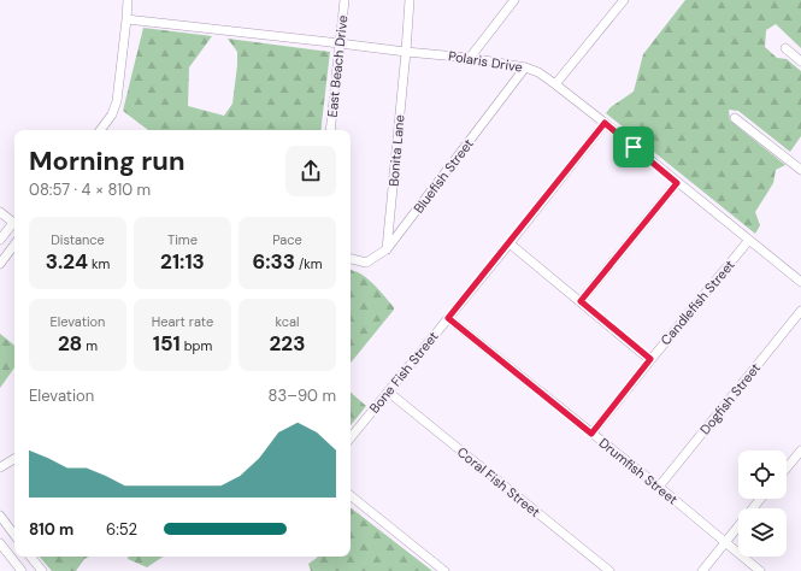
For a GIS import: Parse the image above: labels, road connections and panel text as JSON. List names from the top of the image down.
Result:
{
  "streets": {
    "street": [
      "Polaris Drive",
      "East Beach Drive",
      "Bonita Lane",
      "Bluefish Street",
      "Candlefish Street",
      "Bone Fish Street",
      "Dogfish Street",
      "Drumfish Street",
      "Coral Fish Street"
    ]
  },
  "crossings": [
    ["Polaris Drive", "East Beach Drive"],
    ["Polaris Drive", "Bonita Lane"],
    ["Polaris Drive", "Bluefish Street"],
    ["Polaris Drive", "Candlefish Street"],
    ["Polaris Drive", "Bone Fish Street"],
    ["Bonita Lane", "Bluefish Street"],
    ["Candlefish Street", "Drumfish Street"],
    ["Bone Fish Street", "Drumfish Street"],
    ["Bone Fish Street", "Coral Fish Street"],
    ["Dogfish Street", "Drumfish Street"]
  ],
  "page": {
    "heading": ["Morning run", "08:57 · 4 × 810 m"],
    "stats": [
      ["Distance", "3.24 km"],
      ["Time", "21:13"],
      ["Pace", "6:33 /km"],
      ["Elevation", "28 m"],
      ["Heart rate", "151 bpm"],
      ["kcal", "223"]
    ],
    "chart": ["Elevation", "83–90 m"],
    "list": [
      {
        "name": "810 m",
        "note": "6:52"
      }
    ]
  }
}
